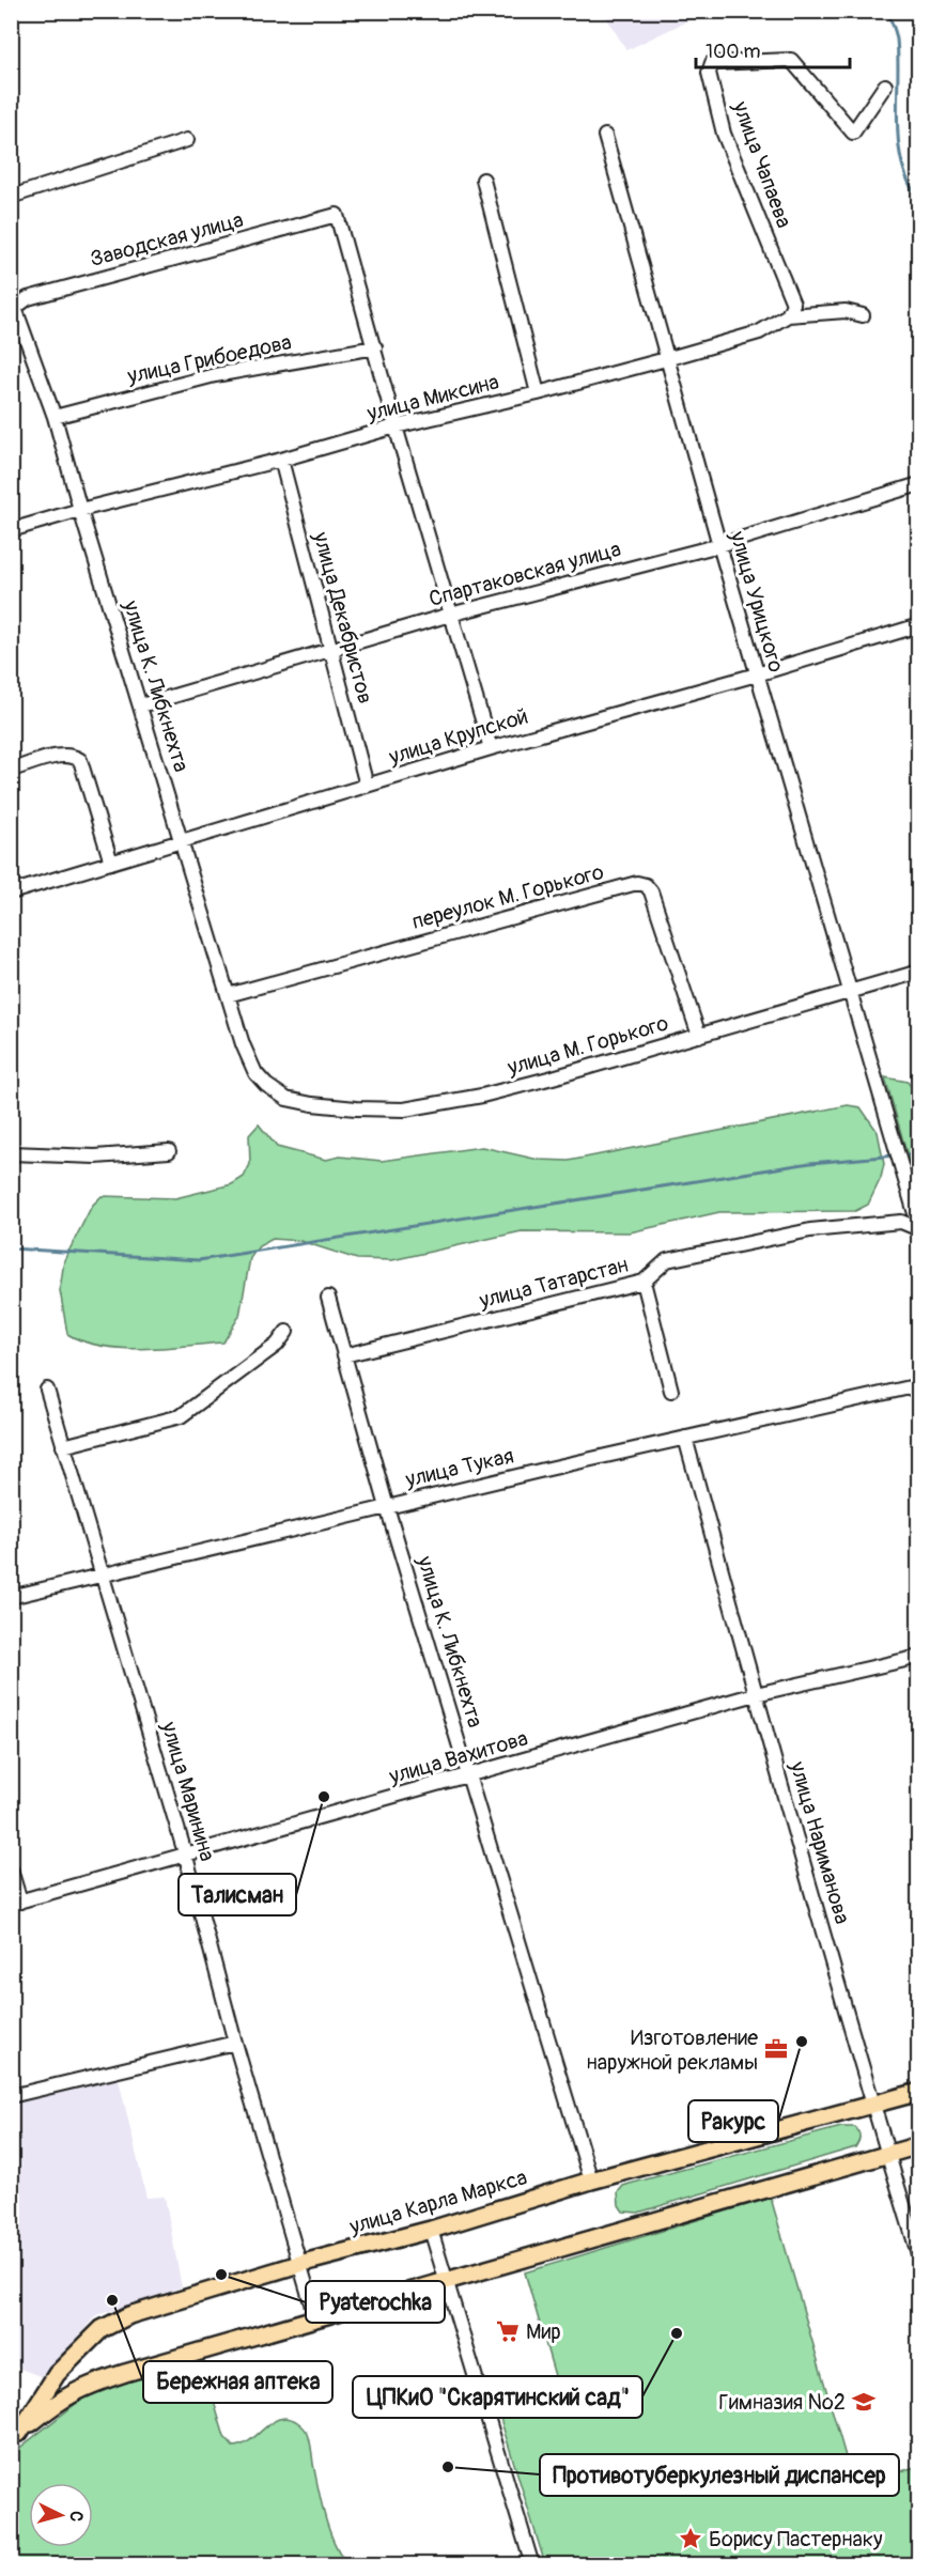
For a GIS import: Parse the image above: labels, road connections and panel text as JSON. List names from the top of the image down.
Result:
{
  "streets": {
    "main road": ["улица Карла Маркса"],
    "street": [
      "улица Чапаева",
      "Заводская улица",
      "улица Грибоедова",
      "улица Миксина",
      "Спартаковская улица",
      "улица Урицкого",
      "улица Декабристов",
      "улица К. Либкнехта",
      "улица Крупской",
      "переулок М. Горького",
      "улица М. Горького",
      "улица Татарстан",
      "улица Тукая",
      "улица Вахитова",
      "улица Маринина",
      "улица Нариманова"
    ]
  },
  "crossings": [
    ["улица Чапаева", "улица Миксина"],
    ["Заводская улица", "улица Грибоедова"],
    ["Заводская улица", "улица К. Либкнехта"],
    ["улица Грибоедова", "улица К. Либкнехта"],
    ["улица Миксина", "улица Урицкого"],
    ["улица Миксина", "улица Декабристов"],
    ["улица Миксина", "улица К. Либкнехта"],
    ["Спартаковская улица", "улица Урицкого"],
    ["Спартаковская улица", "улица Декабристов"],
    ["Спартаковская улица", "улица К. Либкнехта"],
    ["улица Урицкого", "улица Крупской"],
    ["улица Урицкого", "улица М. Горького"],
    ["улица Урицкого", "улица Татарстан"],
    ["улица Декабристов", "улица Крупской"],
    ["улица К. Либкнехта", "улица Крупской"],
    ["улица К. Либкнехта", "переулок М. Горького"],
    ["улица К. Либкнехта", "улица М. Горького"],
    ["улица К. Либкнехта", "улица Татарстан"],
    ["улица К. Либкнехта", "улица Тукая"],
    ["улица К. Либкнехта", "улица Вахитова"],
    ["улица К. Либкнехта", "улица Карла Маркса"],
    ["переулок М. Горького", "улица М. Горького"],
    ["улица Тукая", "улица Маринина"],
    ["улица Тукая", "улица Нариманова"],
    ["улица Вахитова", "улица Маринина"],
    ["улица Вахитова", "улица Нариманова"],
    ["улица Маринина", "улица Карла Маркса"],
    ["улица Нариманова", "улица Карла Маркса"]
  ],
  "places": {
    "other": [
      "Талисман",
      "Ракурс",
      "Pyaterochka",
      "Бережная аптека",
      "ЦПКиО \"Скарятинский сад\"",
      "Противотуберкулезный диспансер"
    ],
    "office": ["Изготовление наружной рекламы"],
    "supermarket": ["Мир"],
    "school or university": ["Гимназия №2"],
    "place": ["Борису Пастернаку"]
  },
  "scale_bar": "100 m",
  "north": "right"
}
